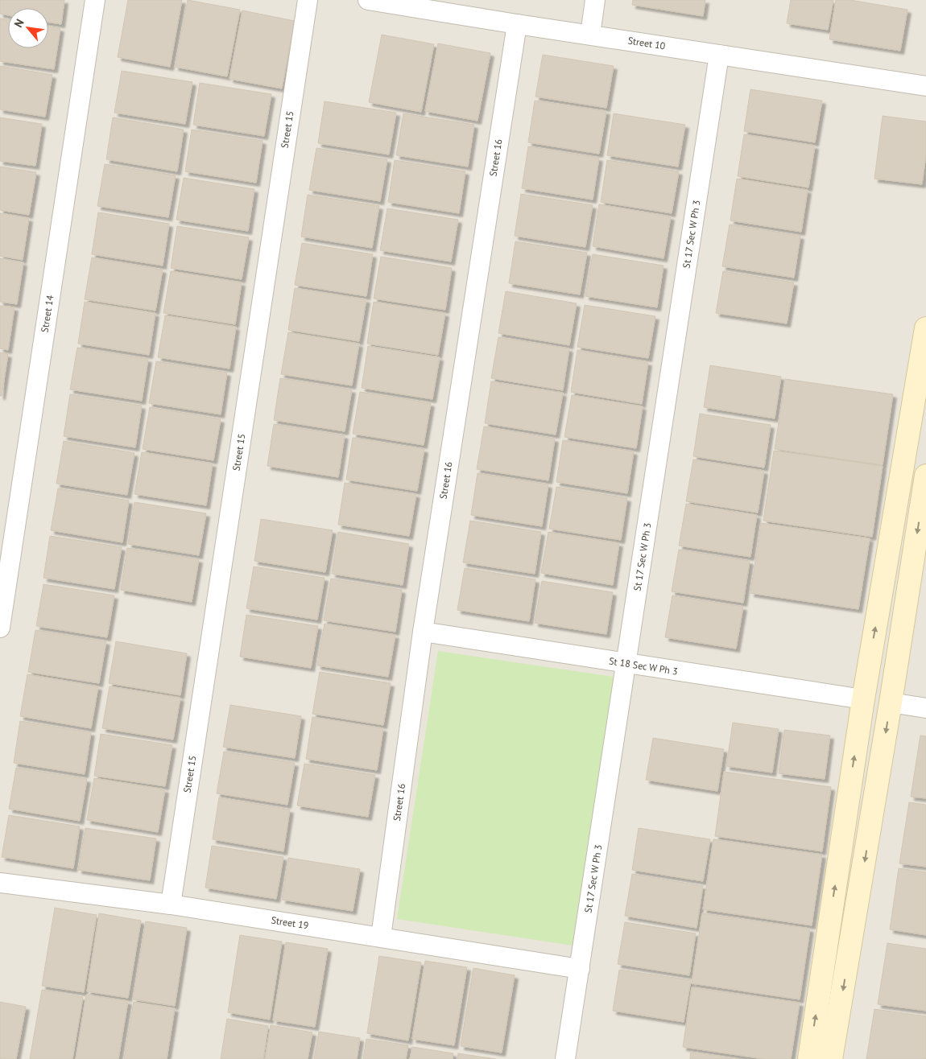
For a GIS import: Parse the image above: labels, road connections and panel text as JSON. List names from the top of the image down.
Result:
{
  "streets": {
    "street": [
      "Street 10",
      "Street 15",
      "Street 16",
      "St 17 Sec W Ph 3",
      "Street 14",
      "St 18 Sec W Ph 3",
      "Street 19"
    ]
  },
  "crossings": [
    ["Street 10", "Street 16"],
    ["Street 10", "St 17 Sec W Ph 3"],
    ["Street 15", "Street 19"],
    ["Street 16", "St 18 Sec W Ph 3"],
    ["Street 16", "Street 19"],
    ["St 17 Sec W Ph 3", "St 18 Sec W Ph 3"],
    ["St 17 Sec W Ph 3", "Street 19"]
  ],
  "north": "top left"
}
